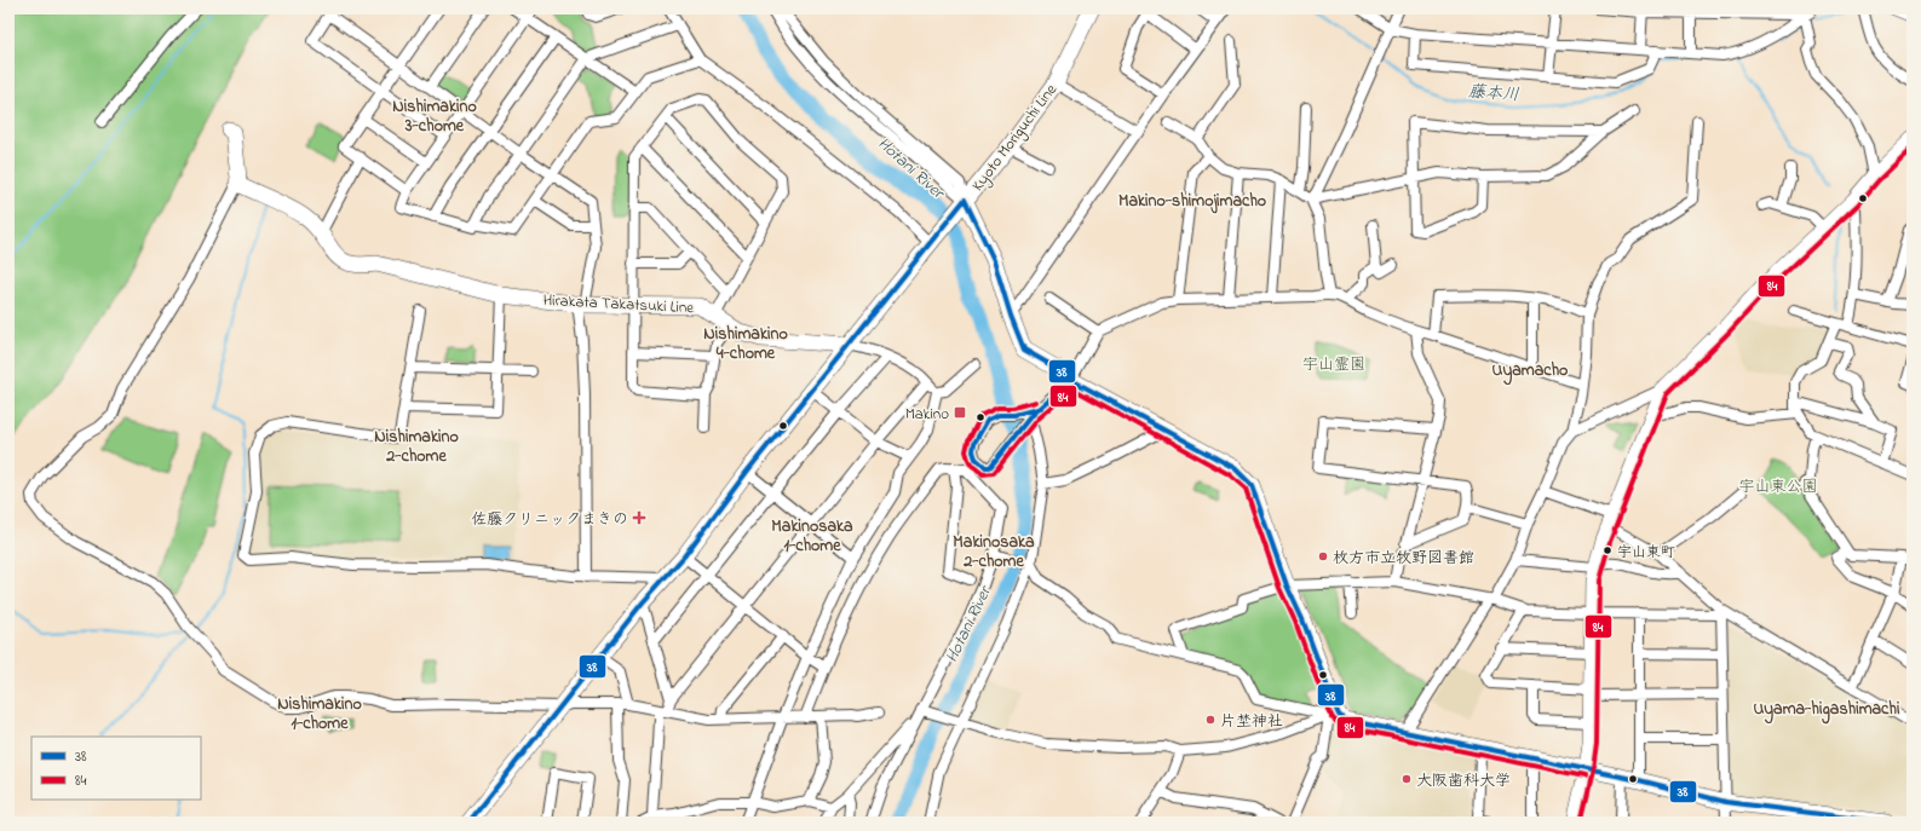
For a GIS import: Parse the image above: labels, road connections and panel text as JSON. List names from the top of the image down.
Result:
{
  "streets": {
    "main road": ["Kyoto Moriguchi Line", "Hirakata Takatsuki Line"]
  },
  "crossings": [
    ["Kyoto Moriguchi Line", "Hirakata Takatsuki Line"]
  ],
  "districts": [
    "Nishimakino 3-chome",
    "Makino-shimojimacho",
    "Nishimakino 4-chome",
    "Uyamacho",
    "Nishimakino 2-chome",
    "Makinosaka 1-chome",
    "Makinosaka 2-chome",
    "Nishimakino 1-chome",
    "Uyama-higashimachi"
  ],
  "water": ["藤本川", "Hotani River"],
  "parks": ["宇山霊園", "宇山東公園"],
  "places": {
    "transit": ["Makino"],
    "health": ["佐藤クリニックまきの"],
    "other": [
      "宇山東町",
      "枚方市立牧野図書館",
      "片埜神社",
      "大阪歯科大学"
    ]
  },
  "lines": ["transit line 84", "transit line 38"],
  "legend": ["38", "84"]
}
